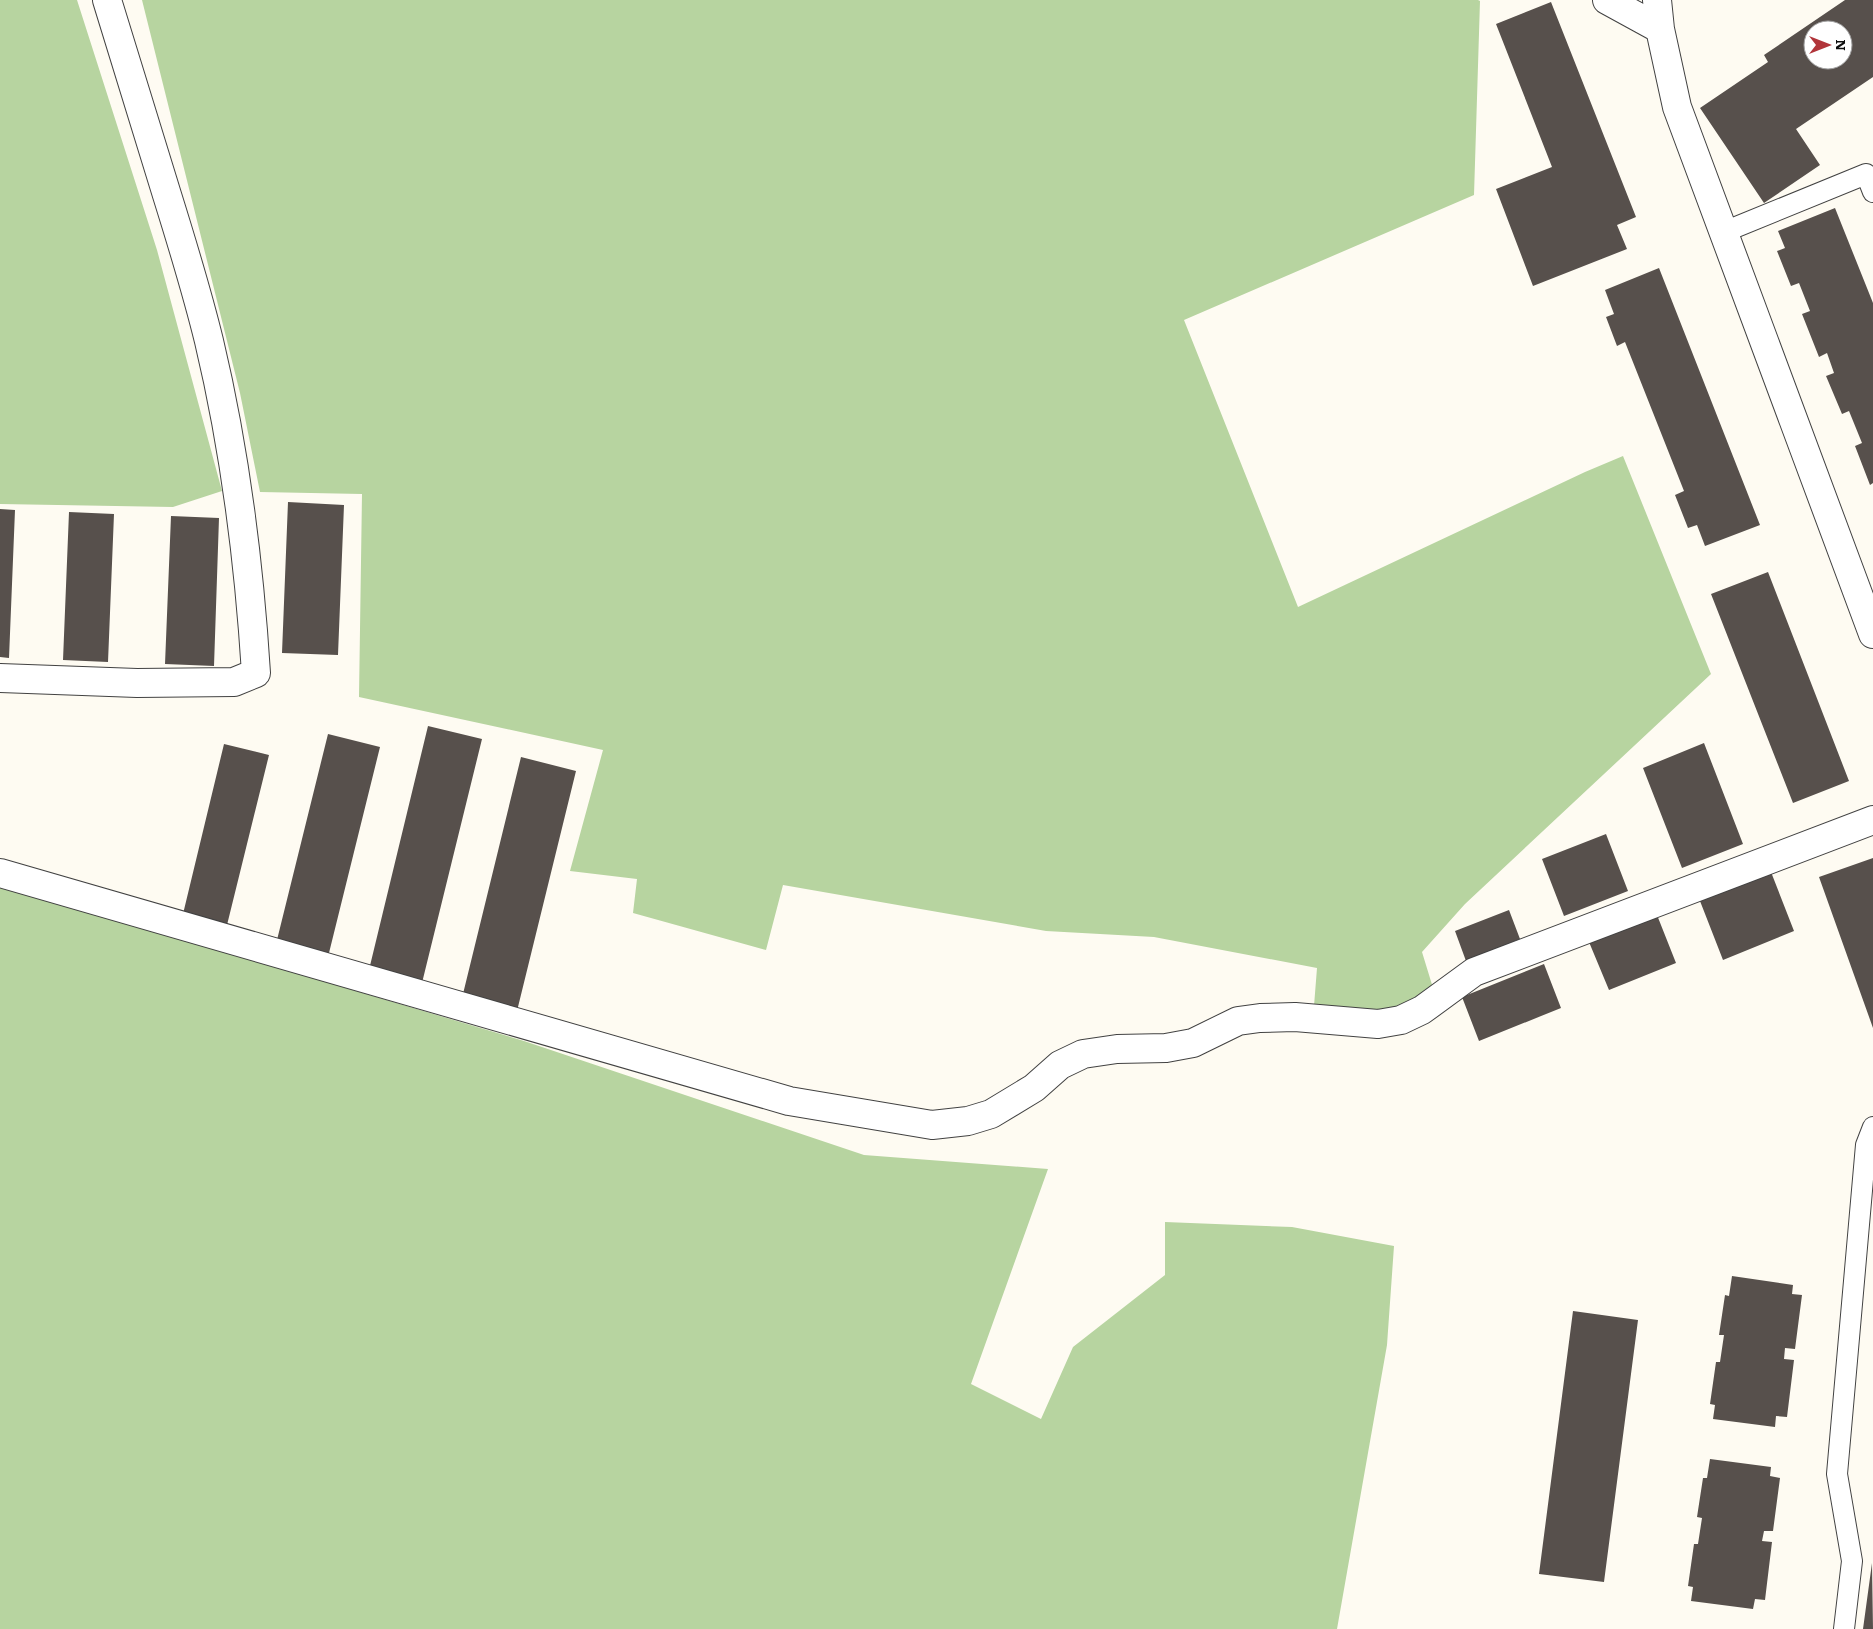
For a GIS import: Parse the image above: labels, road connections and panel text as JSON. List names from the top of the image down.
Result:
{
  "north": "right"
}
